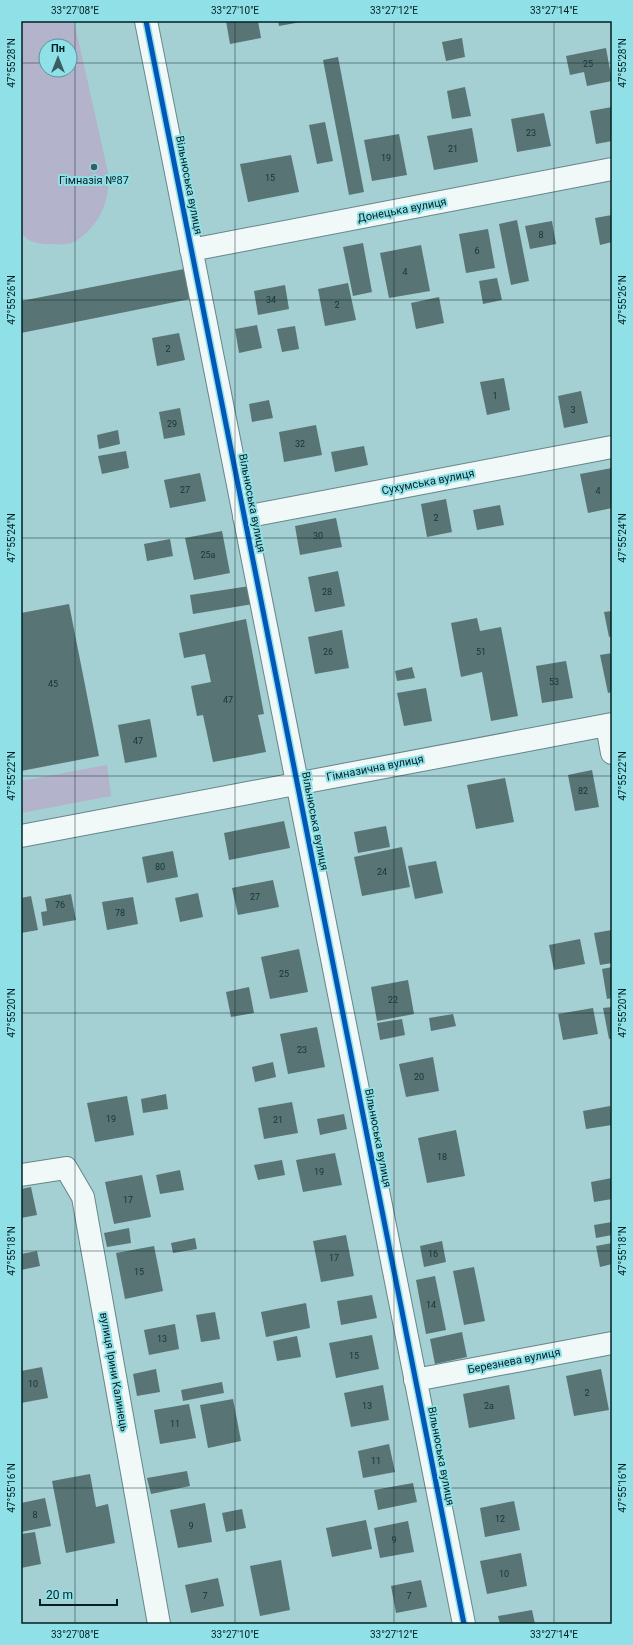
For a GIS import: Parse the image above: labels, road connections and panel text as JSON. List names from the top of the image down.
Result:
{
  "streets": {
    "street": [
      "Вільнюська вулиця",
      "Донецька вулиця",
      "Сухумська вулиця",
      "Гімназична вулиця",
      "Березнева вулиця",
      "вулиця Ірини Калинець"
    ]
  },
  "crossings": [
    ["Вільнюська вулиця", "Донецька вулиця"],
    ["Вільнюська вулиця", "Сухумська вулиця"],
    ["Вільнюська вулиця", "Гімназична вулиця"],
    ["Вільнюська вулиця", "Березнева вулиця"]
  ],
  "places": ["Гімназія №87"],
  "house_numbers": [
    "25",
    "23",
    "21",
    "19",
    "15",
    "8",
    "6",
    "4",
    "34",
    "2",
    "2",
    "1",
    "3",
    "29",
    "32",
    "27",
    "4",
    "2",
    "30",
    "25а",
    "28",
    "26",
    "51",
    "53",
    "45",
    "47",
    "47",
    "82",
    "80",
    "24",
    "27",
    "76",
    "78",
    "25",
    "22",
    "23",
    "20",
    "19",
    "21",
    "18",
    "19",
    "17",
    "16",
    "17",
    "15",
    "14",
    "13",
    "15",
    "10",
    "2",
    "13",
    "2а",
    "11",
    "11",
    "8",
    "12",
    "9",
    "9",
    "10",
    "7",
    "7"
  ],
  "scale_bar": "20 m",
  "north": "top",
  "coordinates": [
    "33°27'08\"E",
    "33°27'10\"E",
    "33°27'12\"E",
    "33°27'14\"E",
    "47°55'28\"N",
    "47°55'26\"N",
    "47°55'24\"N",
    "47°55'22\"N",
    "47°55'20\"N",
    "47°55'18\"N",
    "47°55'16\"N"
  ]
}
